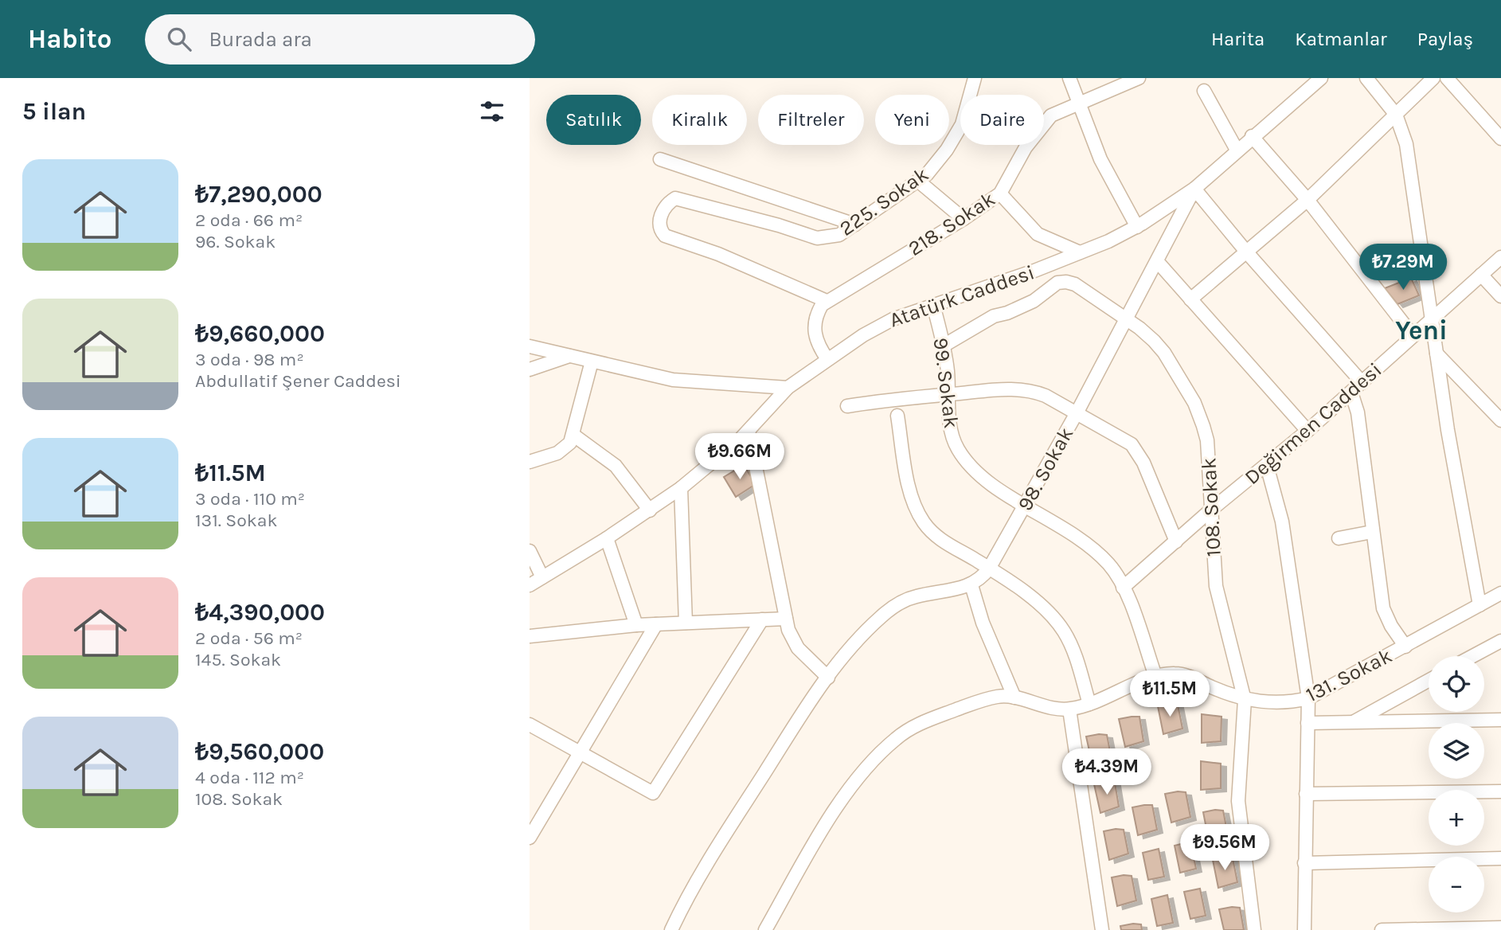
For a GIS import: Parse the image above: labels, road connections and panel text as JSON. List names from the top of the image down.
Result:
{
  "streets": {
    "street": [
      "225. Sokak",
      "218. Sokak",
      "Atatürk Caddesi",
      "99. Sokak",
      "Değirmen Caddesi",
      "98. Sokak",
      "108. Sokak",
      "131. Sokak"
    ]
  },
  "crossings": [
    ["225. Sokak", "218. Sokak"],
    ["Atatürk Caddesi", "99. Sokak"],
    ["Atatürk Caddesi", "98. Sokak"],
    ["99. Sokak", "Değirmen Caddesi"],
    ["99. Sokak", "98. Sokak"],
    ["99. Sokak", "108. Sokak"],
    ["99. Sokak", "131. Sokak"],
    ["Değirmen Caddesi", "108. Sokak"],
    ["98. Sokak", "108. Sokak"],
    ["108. Sokak", "131. Sokak"]
  ],
  "districts": ["Yeni"],
  "page": {
    "header": "Habito",
    "search": "Burada ara",
    "nav": ["Harita", "Katmanlar", "Paylaş"],
    "heading": "5 ilan",
    "chip": [
      "Satılık",
      "Kiralık",
      "Filtreler",
      "Yeni",
      "Daire"
    ],
    "list": [
      {
        "name": "₺7,290,000",
        "note": "2 oda · 66 m² · 96. Sokak"
      },
      {
        "name": "₺9,660,000",
        "note": "3 oda · 98 m² · Abdullatif Şener Caddesi"
      },
      {
        "name": "₺11.5M",
        "note": "3 oda · 110 m² · 131. Sokak"
      },
      {
        "name": "₺4,390,000",
        "note": "2 oda · 56 m² · 145. Sokak"
      },
      {
        "name": "₺9,560,000",
        "note": "4 oda · 112 m² · 108. Sokak"
      }
    ],
    "price": [
      "₺7.29M",
      "₺9.66M",
      "₺11.5M",
      "₺4.39M",
      "₺9.56M"
    ],
    "map_buttons": ["+", "−"]
  }
}
